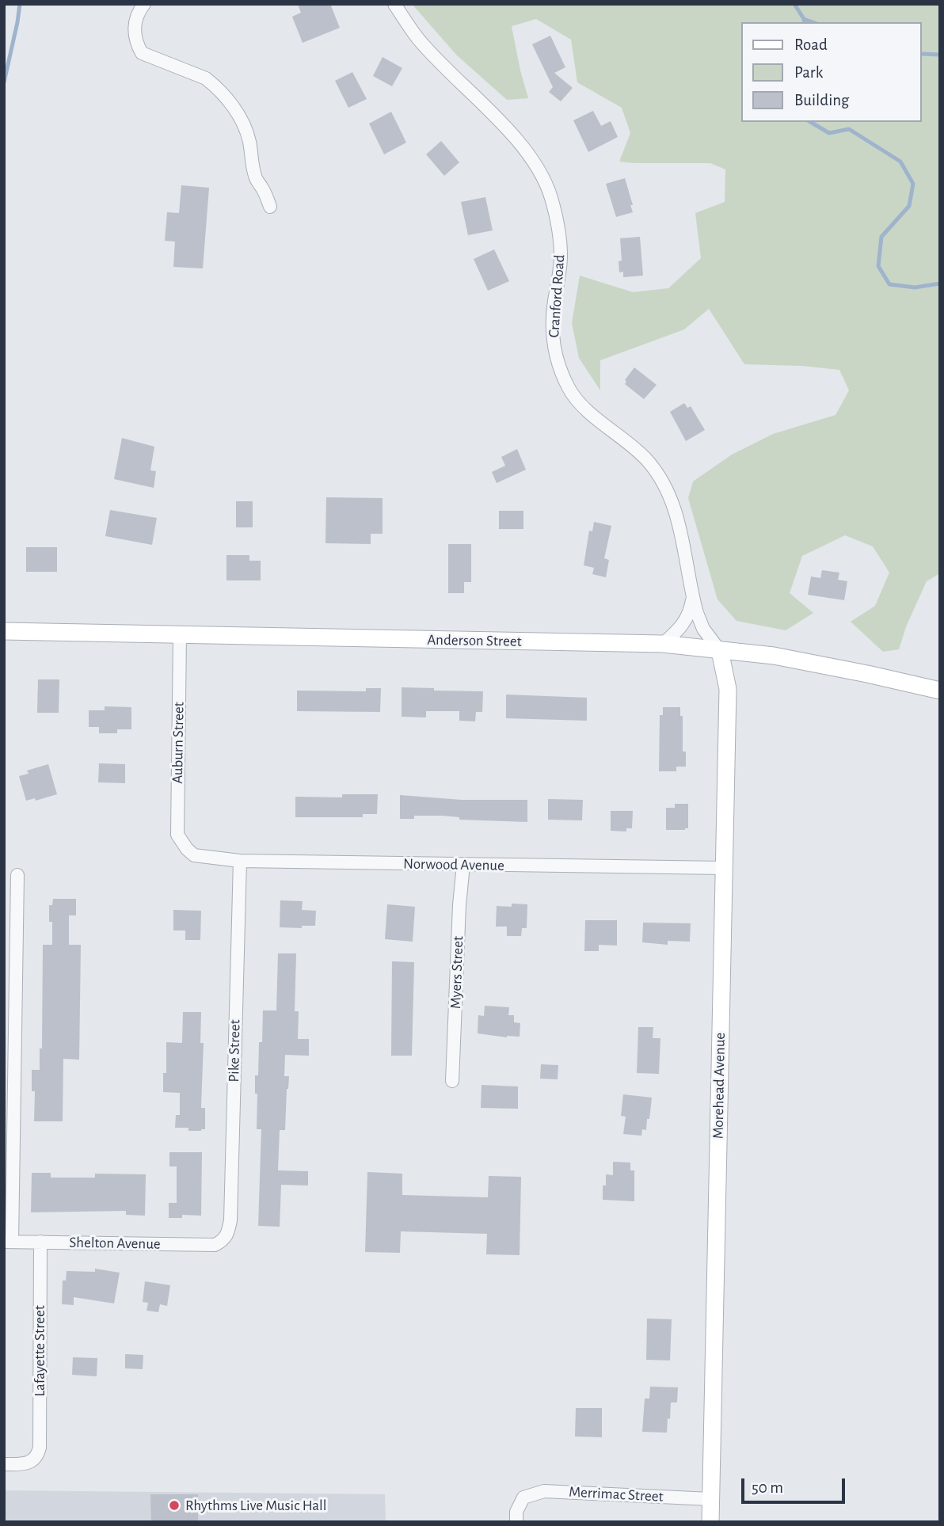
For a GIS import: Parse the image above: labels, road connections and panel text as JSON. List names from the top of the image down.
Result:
{
  "streets": {
    "street": [
      "Cranford Road",
      "Anderson Street",
      "Auburn Street",
      "Norwood Avenue",
      "Myers Street",
      "Pike Street",
      "Morehead Avenue",
      "Shelton Avenue",
      "Lafayette Street",
      "Merrimac Street"
    ]
  },
  "crossings": [
    ["Cranford Road", "Anderson Street"],
    ["Cranford Road", "Morehead Avenue"],
    ["Anderson Street", "Auburn Street"],
    ["Anderson Street", "Morehead Avenue"],
    ["Auburn Street", "Norwood Avenue"],
    ["Norwood Avenue", "Myers Street"],
    ["Norwood Avenue", "Pike Street"],
    ["Norwood Avenue", "Morehead Avenue"],
    ["Pike Street", "Shelton Avenue"],
    ["Morehead Avenue", "Merrimac Street"],
    ["Shelton Avenue", "Lafayette Street"]
  ],
  "places": ["Rhythms Live Music Hall"],
  "legend": ["Road", "Park", "Building"],
  "scale_bar": "50 m"
}
